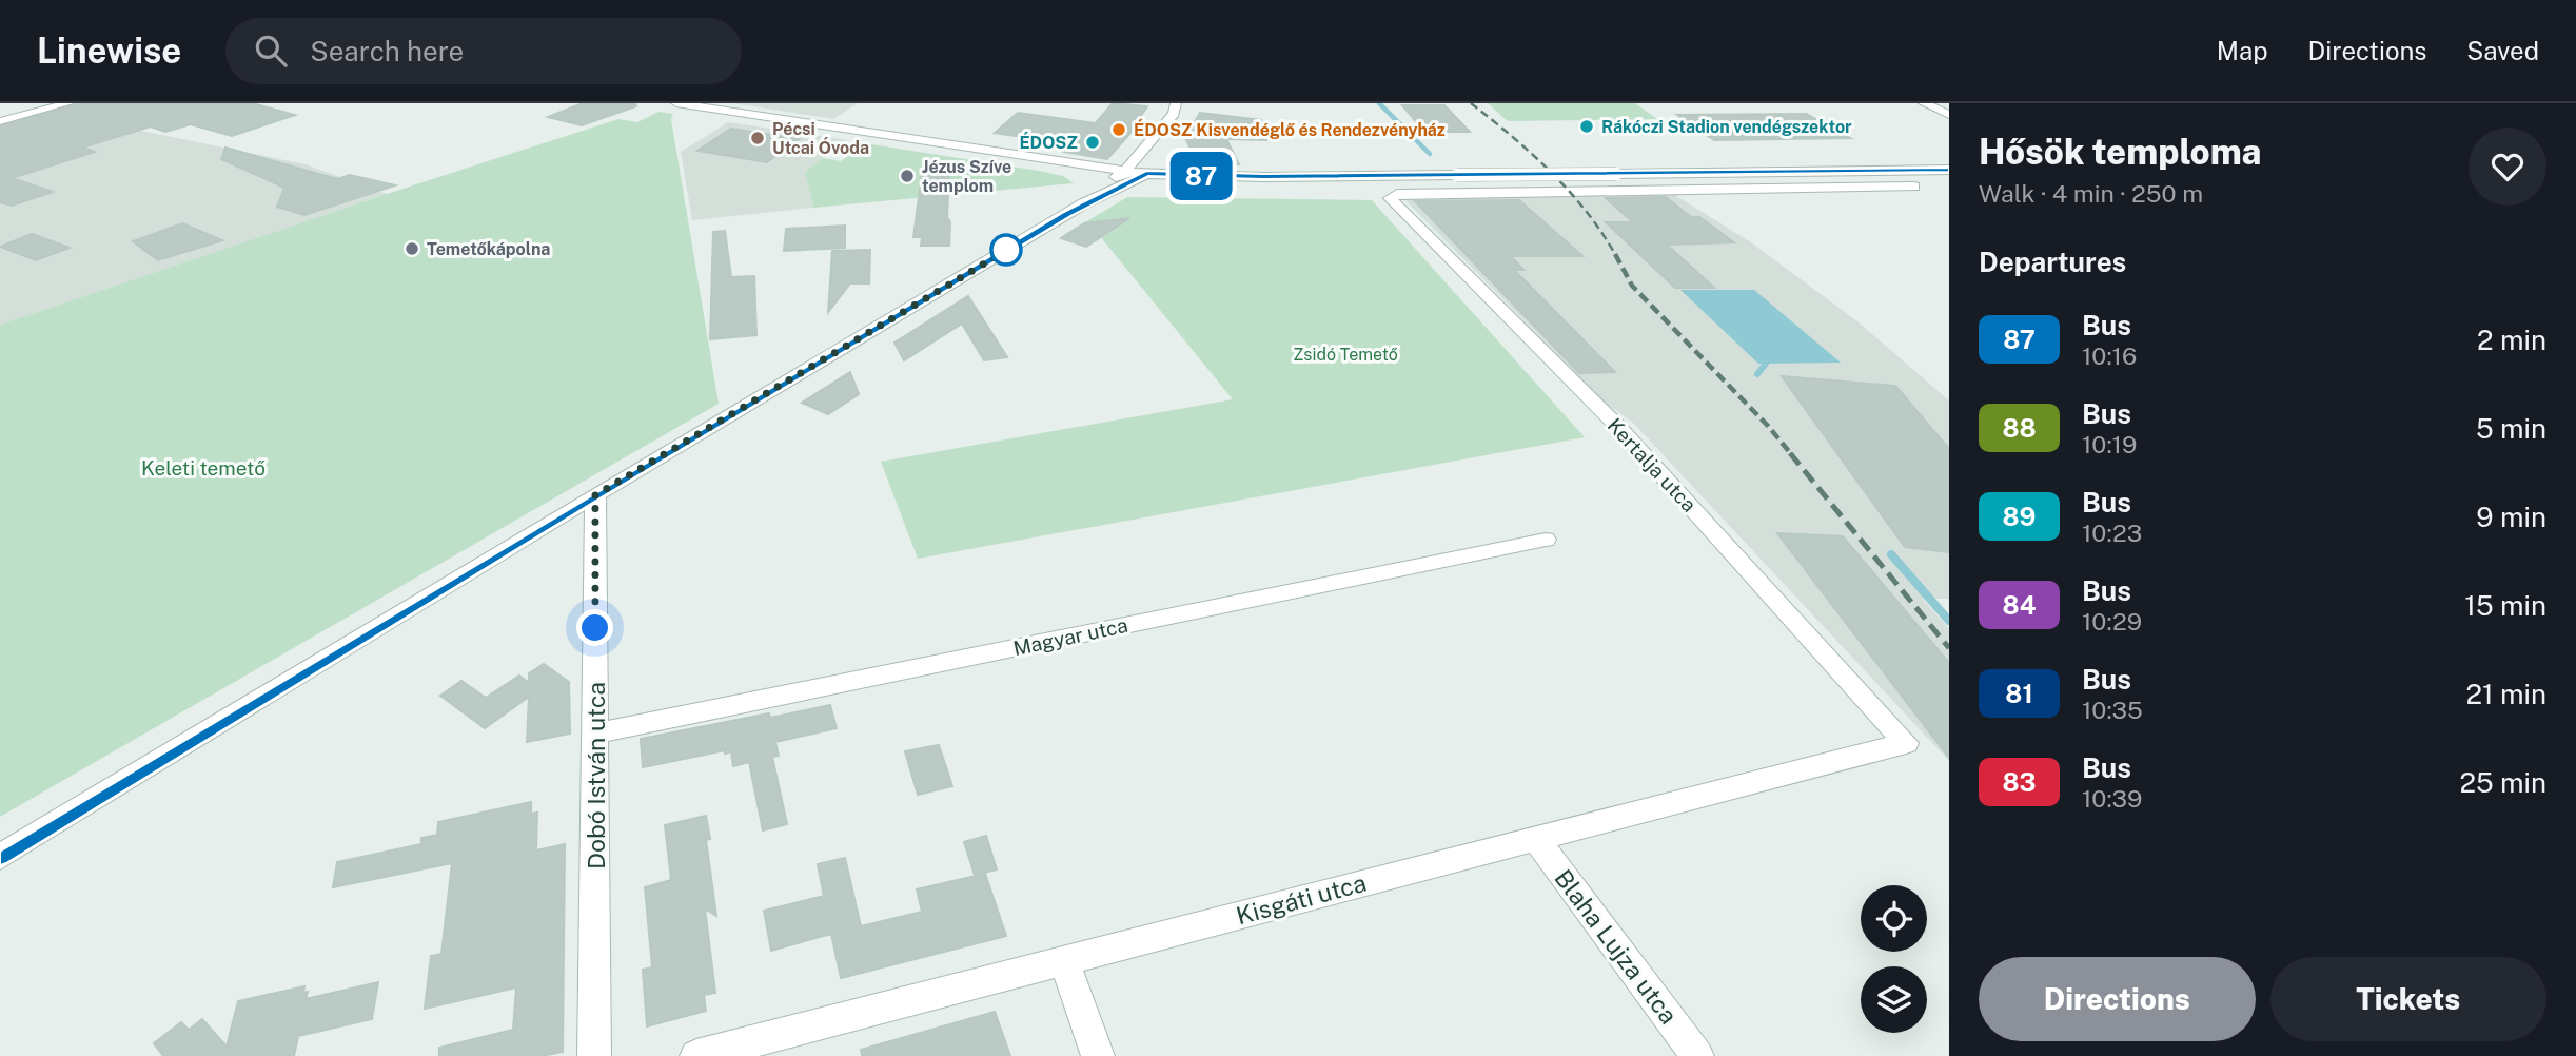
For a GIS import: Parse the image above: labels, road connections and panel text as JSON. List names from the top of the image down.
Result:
{
  "streets": {
    "street": [
      "Kertalja utca",
      "Magyar utca",
      "Dobó István utca",
      "Kisgáti utca",
      "Blaha Lujza utca"
    ]
  },
  "crossings": [
    ["Kertalja utca", "Kisgáti utca"],
    ["Magyar utca", "Dobó István utca"],
    ["Kisgáti utca", "Blaha Lujza utca"]
  ],
  "parks": ["Zsidó Temető", "Keleti temető"],
  "places": [
    "Rákóczi Stadion vendégszektor",
    "ÉDOSZ Kisvendéglő és Rendezvényház",
    "Pécsi Utcai Óvoda",
    "ÉDOSZ",
    "Jézus Szíve templom",
    "Temetőkápolna"
  ],
  "lines": ["bus line 87"],
  "page": {
    "header": "Linewise",
    "search": "Search here",
    "nav": ["Map", "Directions", "Saved"],
    "on_map": "87",
    "heading": [
      ["Hősök temploma", "Walk · 4 min · 250 m"],
      "Departures"
    ],
    "list": [
      {
        "mark": "87",
        "name": "Bus",
        "note": "10:16",
        "value": "2 min"
      },
      {
        "mark": "88",
        "name": "Bus",
        "note": "10:19",
        "value": "5 min"
      },
      {
        "mark": "89",
        "name": "Bus",
        "note": "10:23",
        "value": "9 min"
      },
      {
        "mark": "84",
        "name": "Bus",
        "note": "10:29",
        "value": "15 min"
      },
      {
        "mark": "81",
        "name": "Bus",
        "note": "10:35",
        "value": "21 min"
      },
      {
        "mark": "83",
        "name": "Bus",
        "note": "10:39",
        "value": "25 min"
      }
    ],
    "buttons": ["Directions", "Tickets"]
  }
}
